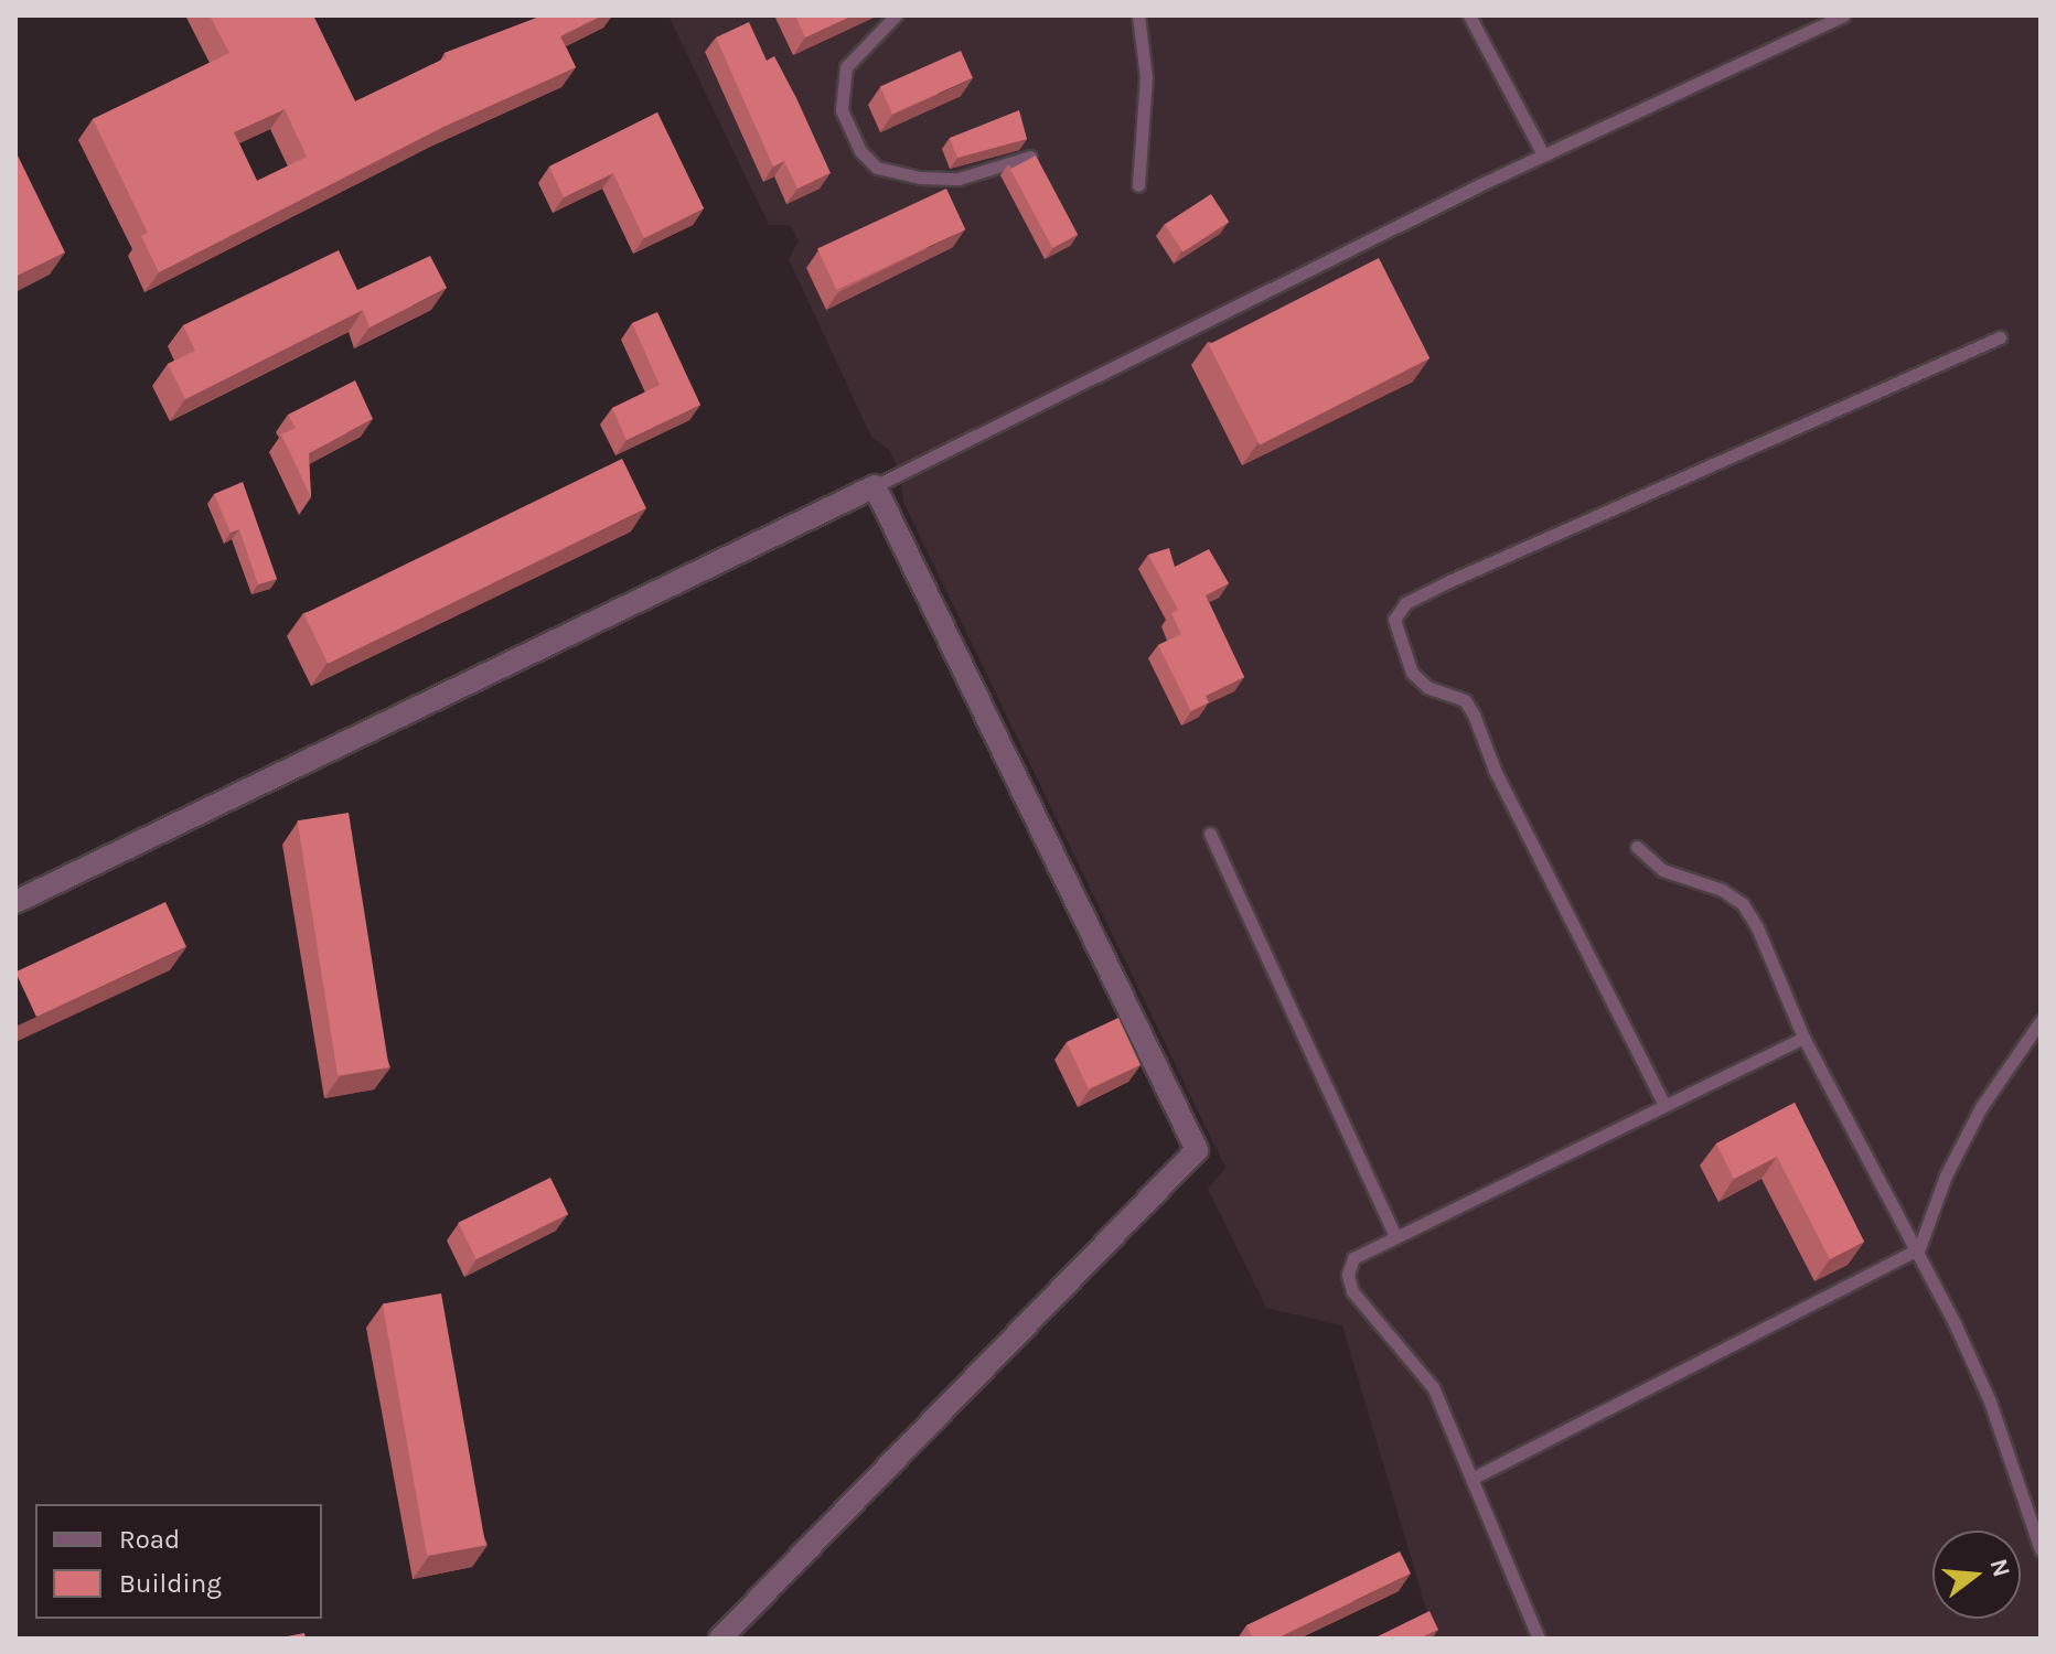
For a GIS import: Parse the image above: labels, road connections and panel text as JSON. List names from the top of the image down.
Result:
{
  "legend": ["Road", "Building"],
  "north": "right"
}
